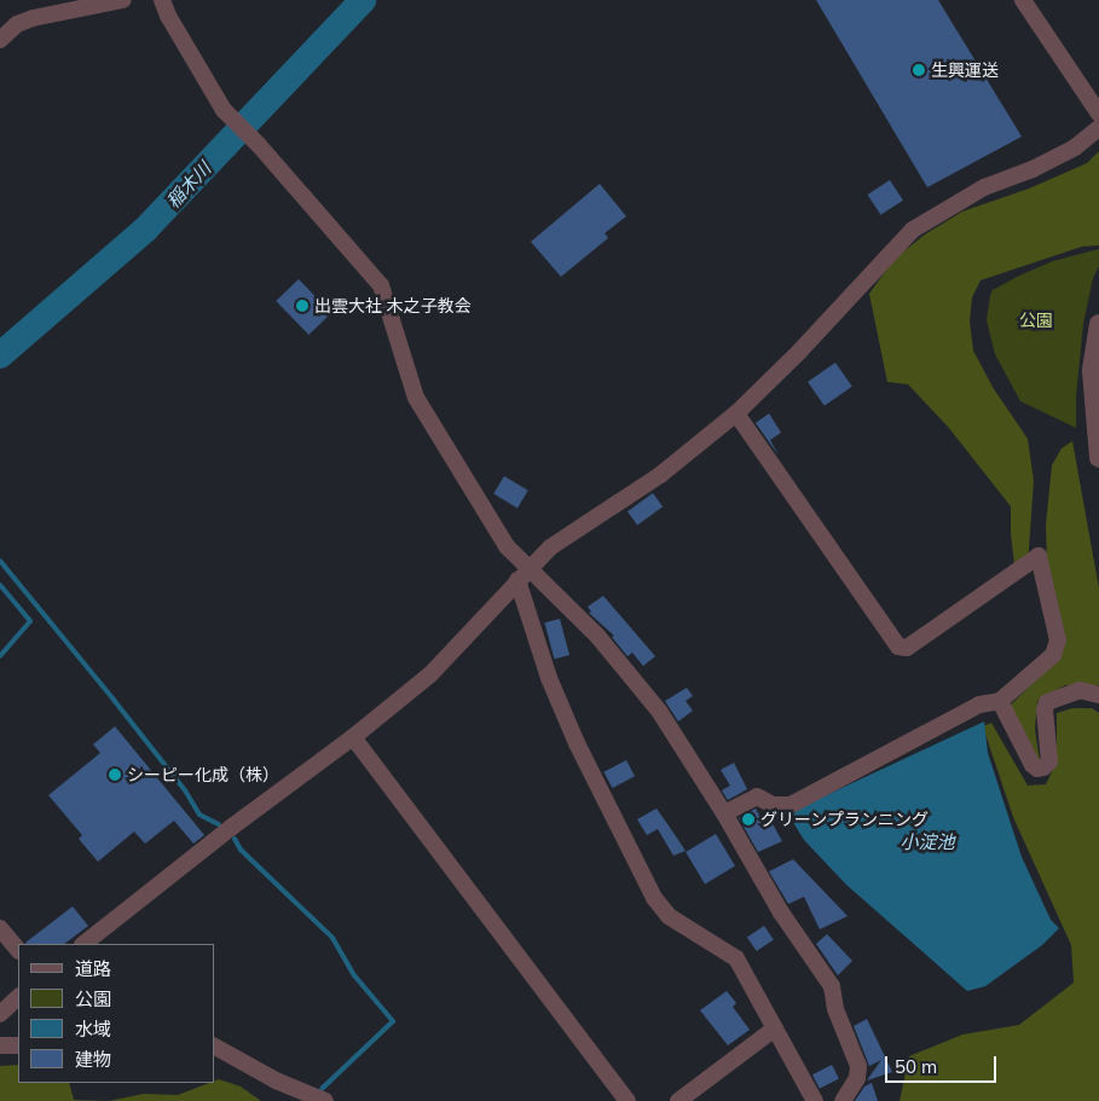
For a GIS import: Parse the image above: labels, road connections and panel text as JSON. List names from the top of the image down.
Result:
{
  "water": ["稲木川", "小淀池"],
  "parks": ["公園"],
  "places": [
    "生興運送",
    "出雲大社 木之子教会",
    "シーピー化成（株）",
    "グリーンプランニング"
  ],
  "legend": [
    "道路",
    "公園",
    "水域",
    "建物"
  ],
  "scale_bar": "50 m"
}
